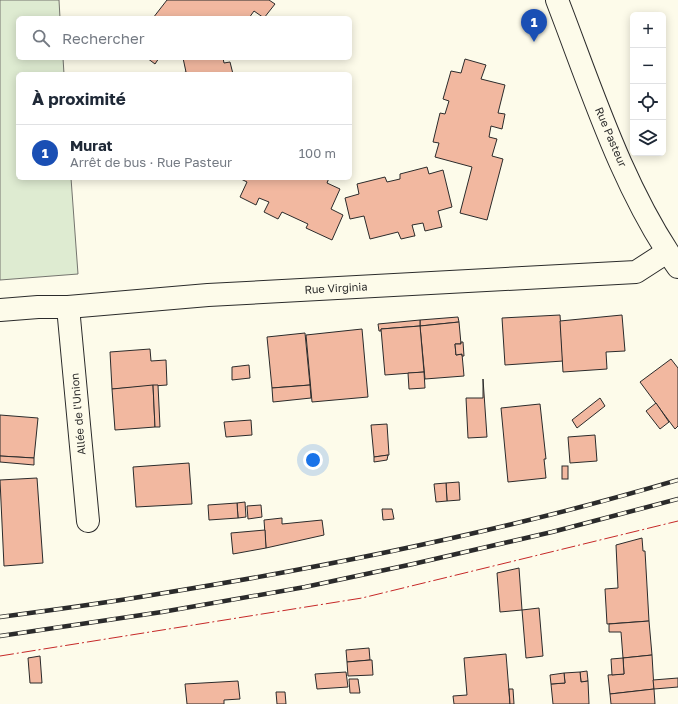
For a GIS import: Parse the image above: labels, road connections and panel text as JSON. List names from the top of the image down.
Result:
{
  "streets": {
    "street": ["Rue Pasteur", "Rue Virginia", "Allée de l'Union"]
  },
  "crossings": [
    ["Rue Pasteur", "Rue Virginia"],
    ["Rue Virginia", "Allée de l'Union"]
  ],
  "page": {
    "pins": "1",
    "map_buttons": ["+", "−"],
    "search": "Rechercher",
    "heading": "À proximité",
    "list": [
      {
        "mark": "1",
        "name": "Murat",
        "note": "Arrêt de bus · Rue Pasteur",
        "value": "100 m"
      }
    ]
  }
}
